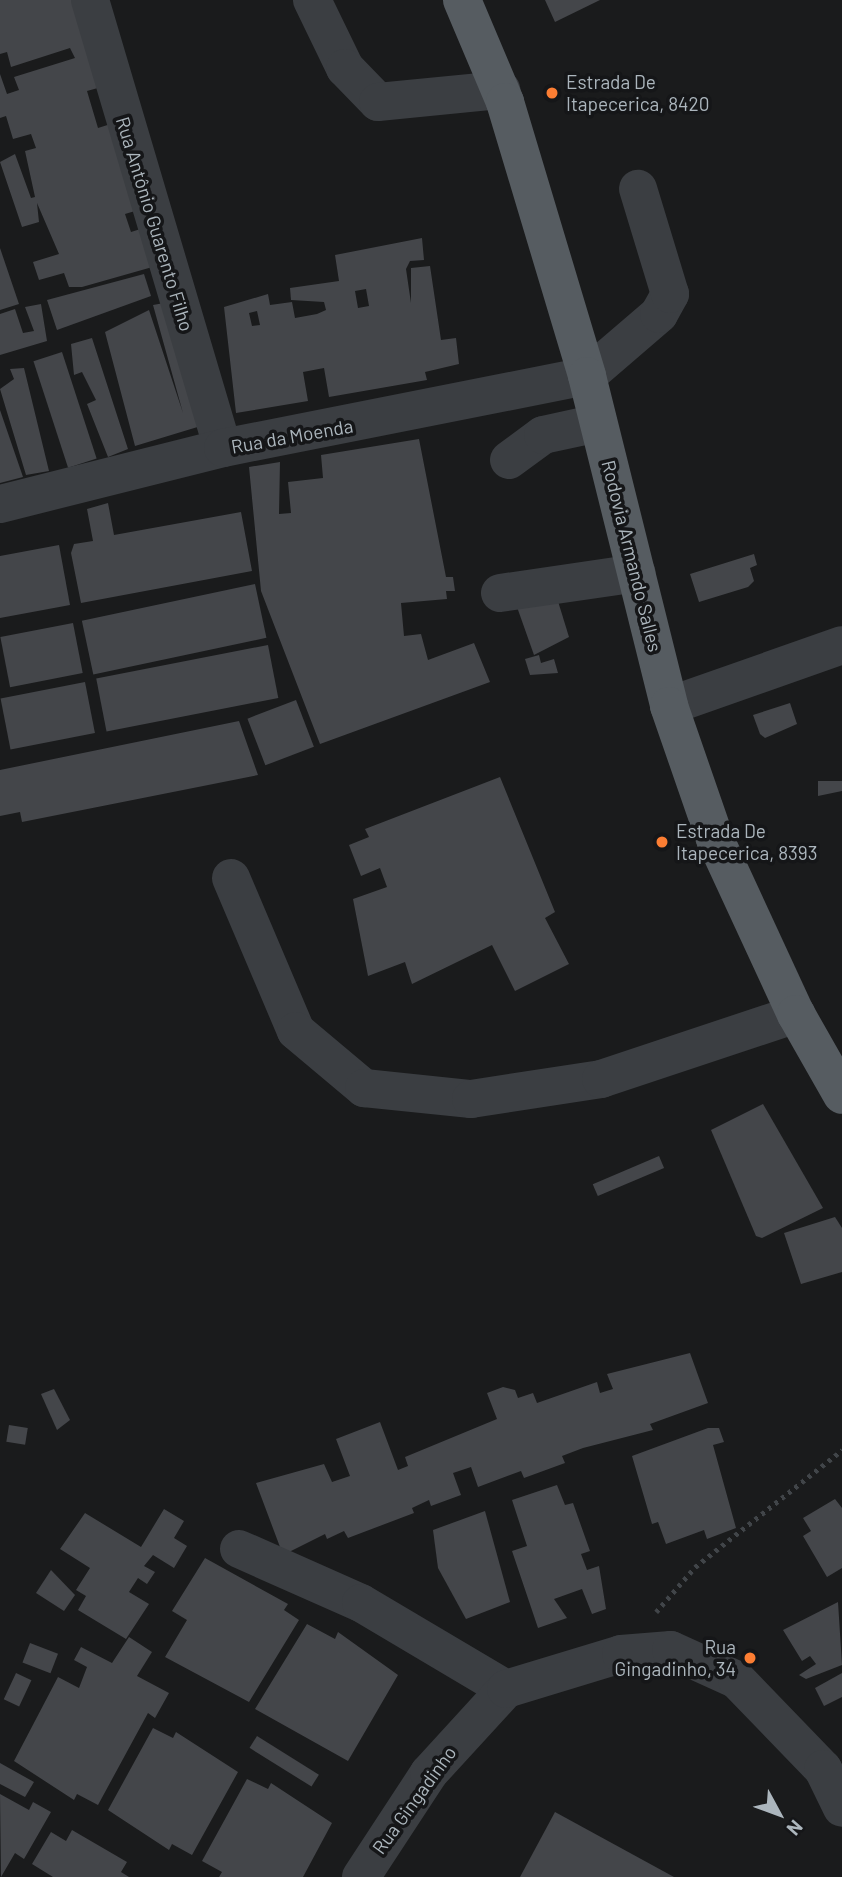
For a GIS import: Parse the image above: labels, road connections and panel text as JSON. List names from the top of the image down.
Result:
{
  "streets": {
    "main road": ["Rodovia Armando Salles"],
    "street": ["Rua Antônio Guarento Filho", "Rua da Moenda", "Rua Gingadinho"]
  },
  "crossings": [
    ["Rua Antônio Guarento Filho", "Rua da Moenda"],
    ["Rua da Moenda", "Rodovia Armando Salles"]
  ],
  "places": ["Estrada De Itapecerica, 8420", "Estrada De Itapecerica, 8393", "Rua Gingadinho, 34"],
  "north": "bottom right"
}
